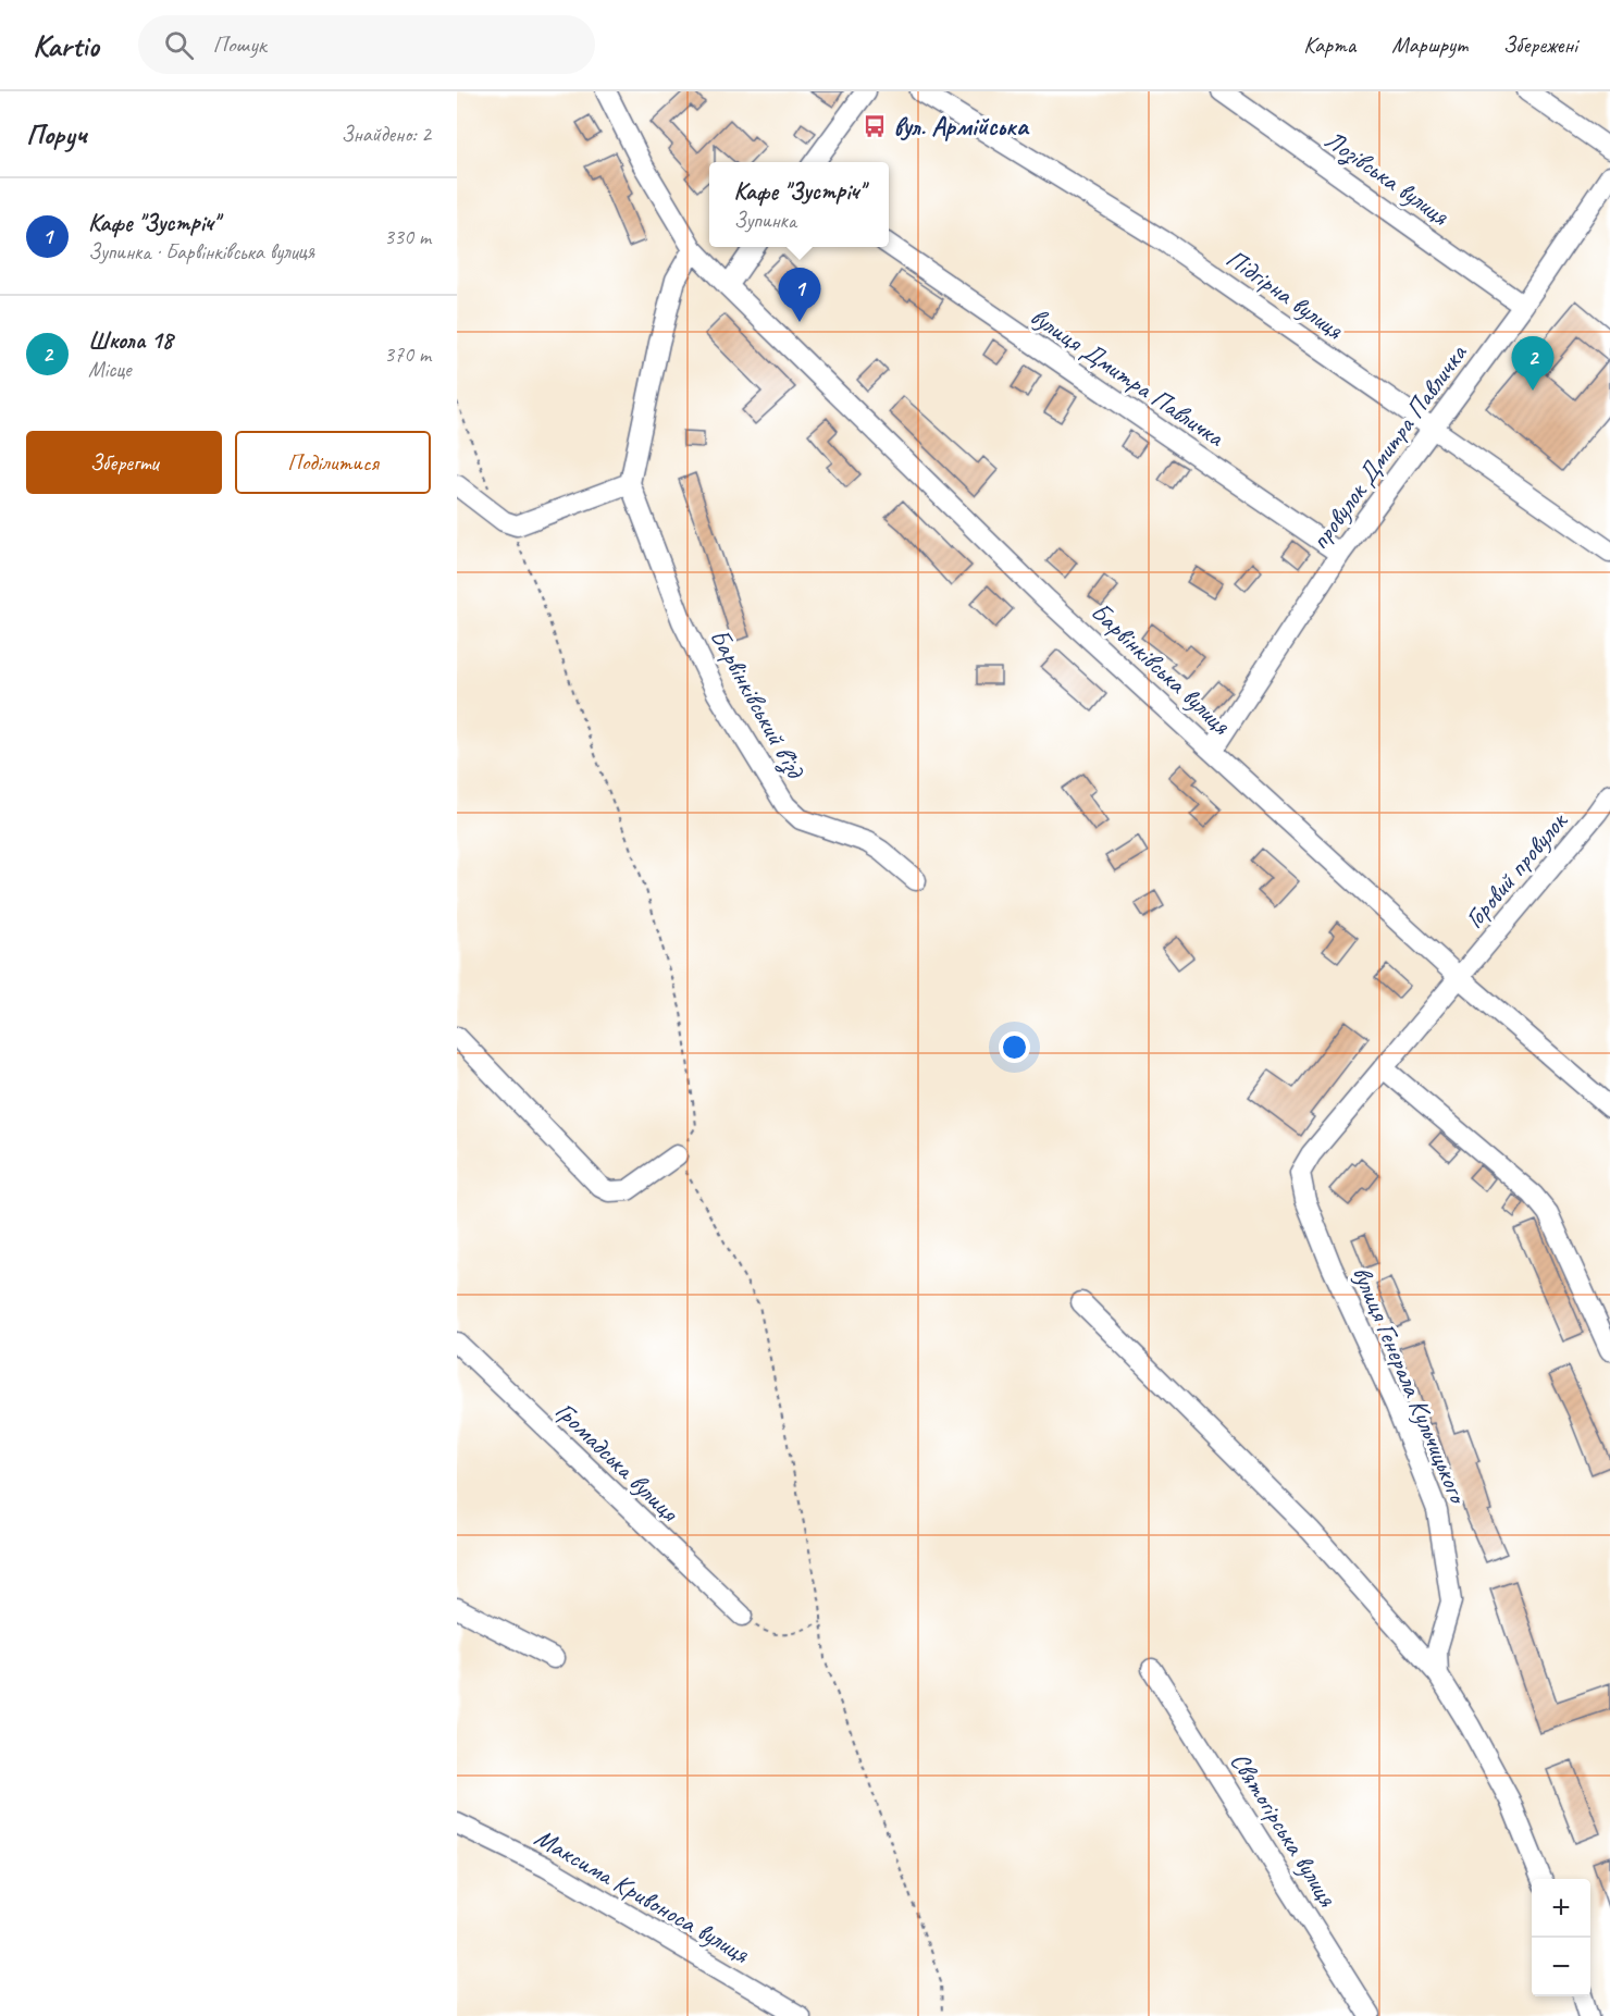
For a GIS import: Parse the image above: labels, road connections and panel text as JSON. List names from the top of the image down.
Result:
{
  "streets": {
    "street": [
      "Лозівська вулиця",
      "Підгірна вулиця",
      "вулиця Дмитра Павличка",
      "провулок Дмитра Павличка",
      "Барвінківська вулиця",
      "Барвінківський в’їзд",
      "Горовий провулок",
      "вулиця Генерала Кульчицького",
      "Громадська вулиця",
      "Святогірська вулиця",
      "Максима Кривоноса вулиця"
    ]
  },
  "crossings": [
    ["Лозівська вулиця", "провулок Дмитра Павличка"],
    ["Підгірна вулиця", "провулок Дмитра Павличка"],
    ["вулиця Дмитра Павличка", "провулок Дмитра Павличка"],
    ["провулок Дмитра Павличка", "Барвінківська вулиця"],
    ["Барвінківська вулиця", "Горовий провулок"],
    ["Барвінківська вулиця", "вулиця Генерала Кульчицького"],
    ["Горовий провулок", "вулиця Генерала Кульчицького"]
  ],
  "places": {
    "bus stop": ["вул. Армійська"]
  },
  "page": {
    "header": "Kartio",
    "search": "Пошук",
    "nav": ["Карта", "Маршрут", "Збережені"],
    "heading": ["Поруч", "Знайдено: 2"],
    "popup": ["Кафе \"Зустріч\"", "Зупинка"],
    "list": [
      {
        "mark": "1",
        "name": "Кафе \"Зустріч\"",
        "note": "Зупинка · Барвінківська вулиця",
        "value": "330 m"
      },
      {
        "mark": "2",
        "name": "Школа 18",
        "note": "Місце",
        "value": "370 m"
      }
    ],
    "pins": ["1", "2"],
    "buttons": ["Зберегти", "Поділитися"],
    "map_buttons": ["+", "−"]
  }
}
